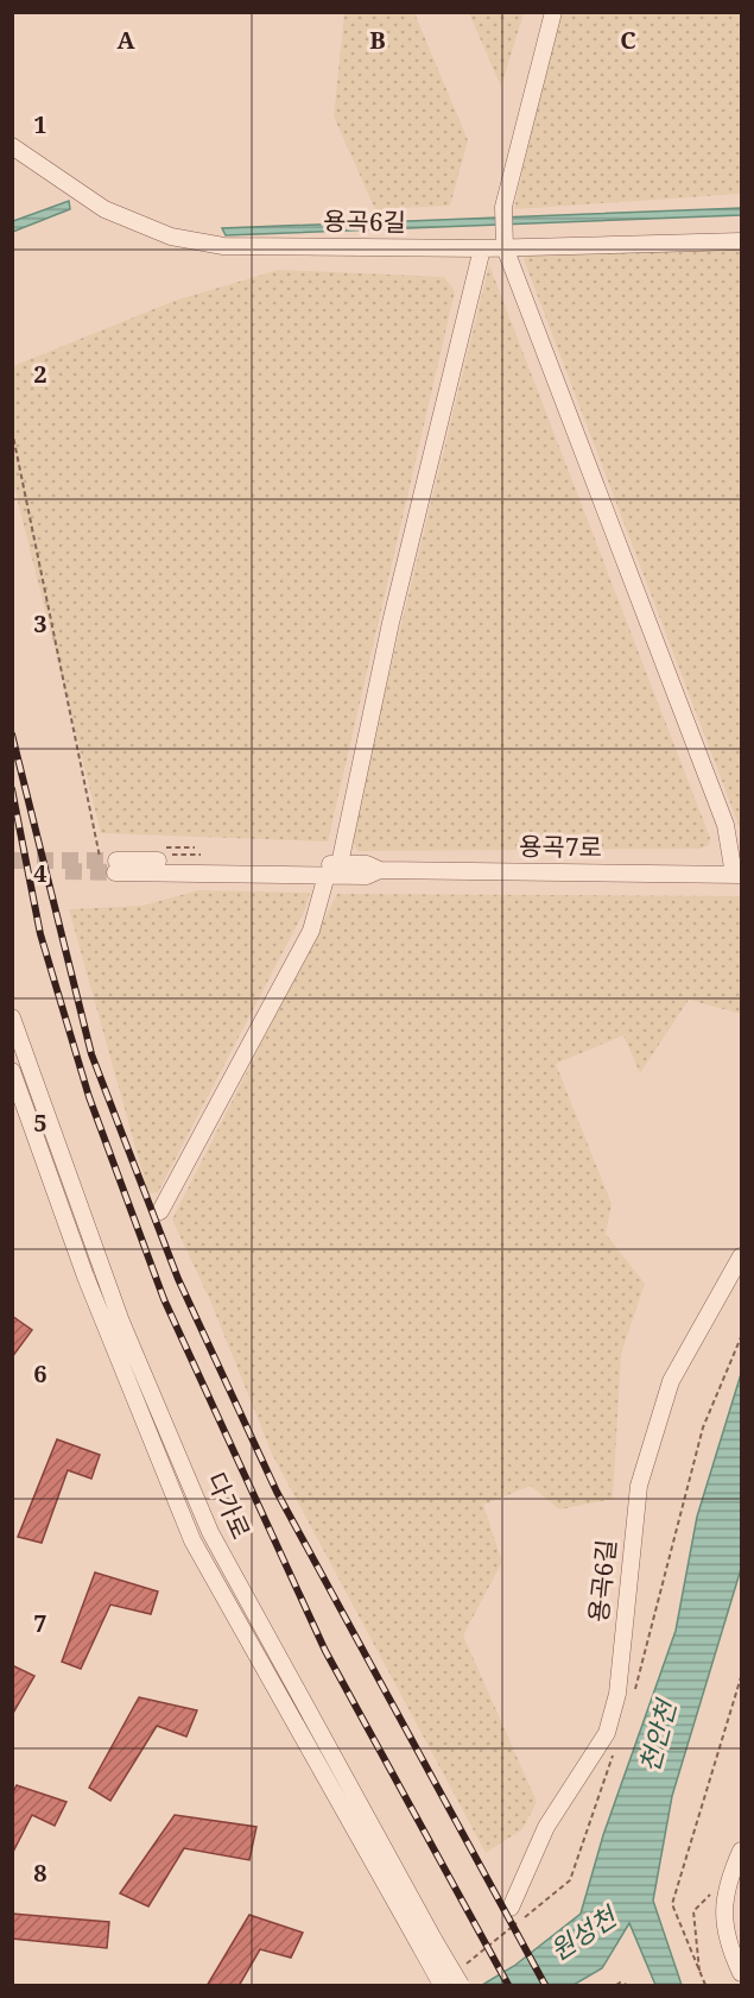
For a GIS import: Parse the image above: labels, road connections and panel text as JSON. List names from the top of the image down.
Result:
{
  "streets": {
    "street": ["용곡6길", "용곡7로", "다가로"]
  },
  "water": ["천안천", "원성천"],
  "grid": {
    "columns": ["A", "B", "C"],
    "rows": [
      "1",
      "2",
      "3",
      "4",
      "5",
      "6",
      "7",
      "8"
    ]
  }
}
